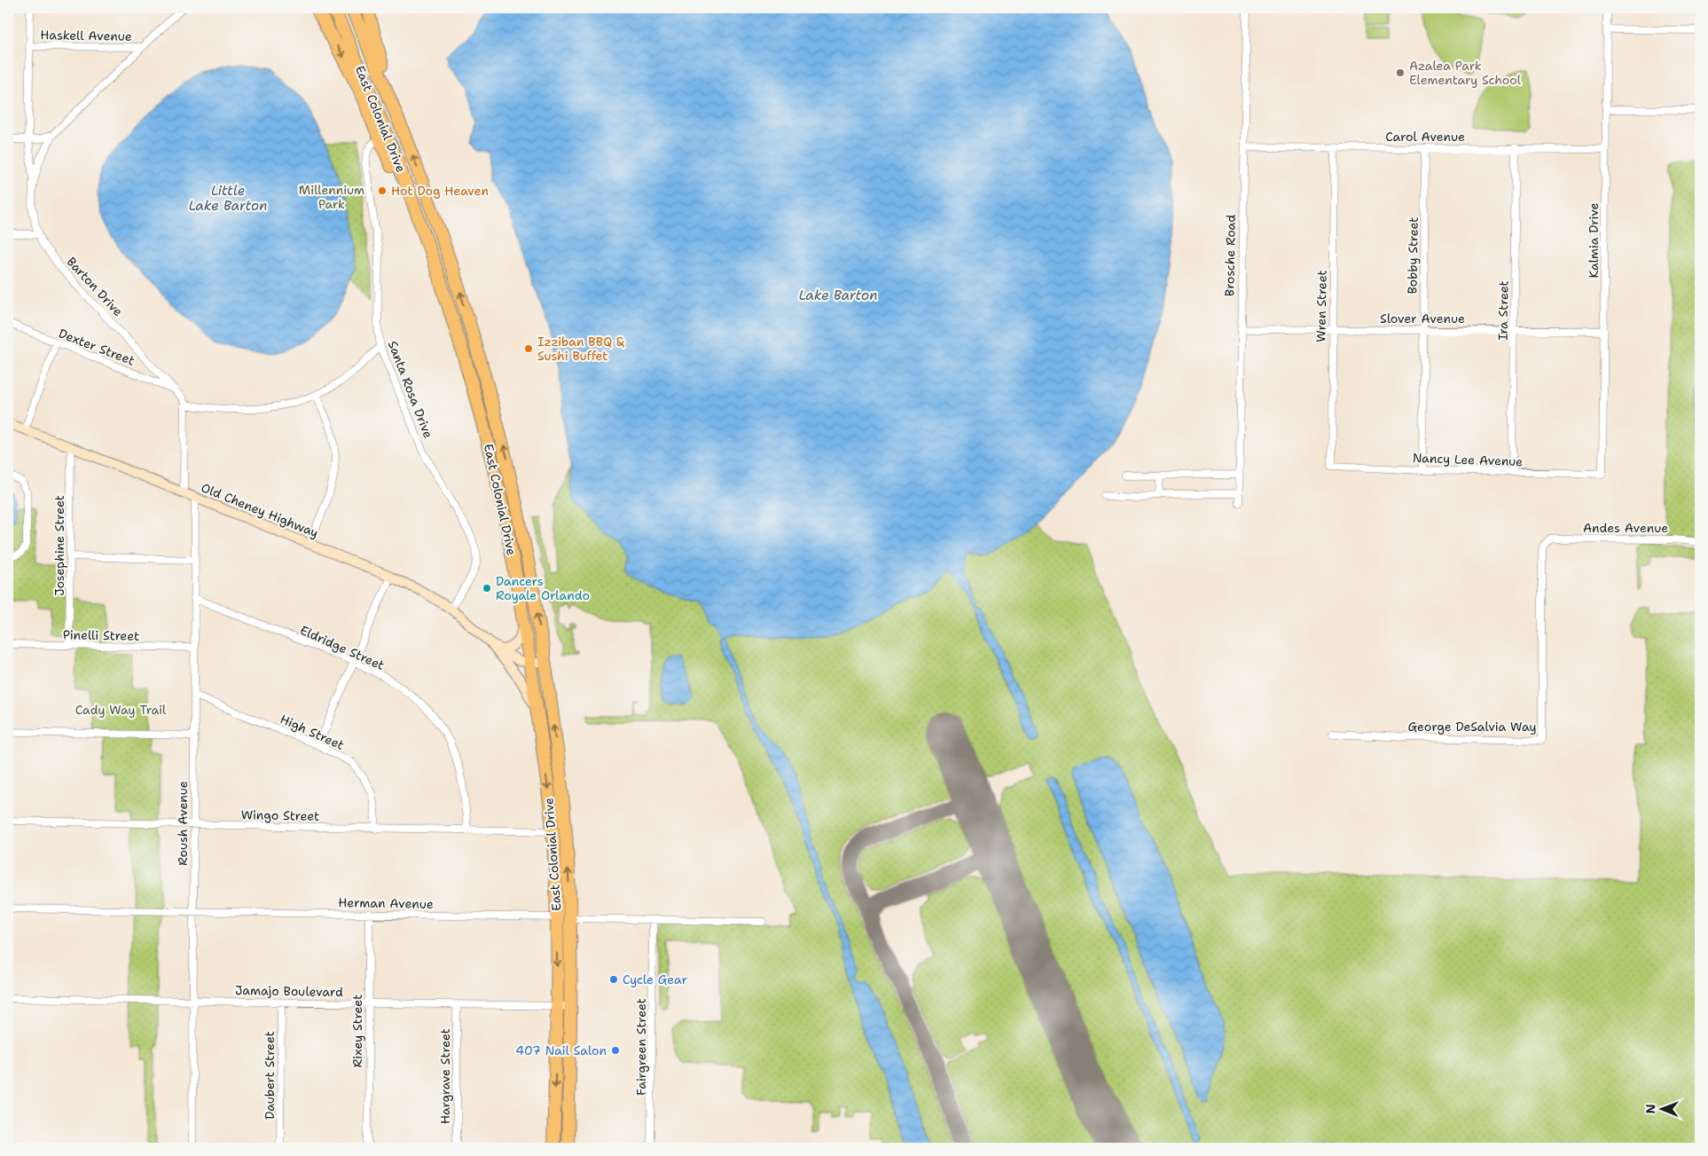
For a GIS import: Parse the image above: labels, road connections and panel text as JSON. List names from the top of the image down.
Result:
{
  "streets": {
    "highway": ["East Colonial Drive"],
    "street": [
      "Haskell Avenue",
      "Carol Avenue",
      "Kalmia Drive",
      "Brosche Road",
      "Bobby Street",
      "Barton Drive",
      "Wren Street",
      "Ira Street",
      "Slover Avenue",
      "Dexter Street",
      "Santa Rosa Drive",
      "Nancy Lee Avenue",
      "Old Cheney Highway",
      "Andes Avenue",
      "Josephine Street",
      "Pinelli Street",
      "Eldridge Street",
      "George DeSalvia Way",
      "High Street",
      "Wingo Street",
      "Roush Avenue",
      "Herman Avenue",
      "Jamajo Boulevard",
      "Rixey Street",
      "Fairgreen Street",
      "Daubert Street",
      "Hargrave Street"
    ]
  },
  "crossings": [
    ["Haskell Avenue", "Barton Drive"],
    ["East Colonial Drive", "Old Cheney Highway"],
    ["East Colonial Drive", "Wingo Street"],
    ["East Colonial Drive", "Herman Avenue"],
    ["East Colonial Drive", "Jamajo Boulevard"],
    ["Carol Avenue", "Kalmia Drive"],
    ["Carol Avenue", "Brosche Road"],
    ["Carol Avenue", "Bobby Street"],
    ["Carol Avenue", "Wren Street"],
    ["Carol Avenue", "Ira Street"],
    ["Kalmia Drive", "Slover Avenue"],
    ["Kalmia Drive", "Nancy Lee Avenue"],
    ["Brosche Road", "Slover Avenue"],
    ["Bobby Street", "Slover Avenue"],
    ["Bobby Street", "Nancy Lee Avenue"],
    ["Barton Drive", "Dexter Street"],
    ["Wren Street", "Slover Avenue"],
    ["Wren Street", "Nancy Lee Avenue"],
    ["Ira Street", "Slover Avenue"],
    ["Ira Street", "Nancy Lee Avenue"],
    ["Santa Rosa Drive", "Old Cheney Highway"],
    ["Old Cheney Highway", "Josephine Street"],
    ["Old Cheney Highway", "Roush Avenue"],
    ["Andes Avenue", "George DeSalvia Way"],
    ["Josephine Street", "Pinelli Street"],
    ["Pinelli Street", "Roush Avenue"],
    ["Eldridge Street", "Wingo Street"],
    ["Eldridge Street", "Roush Avenue"],
    ["High Street", "Wingo Street"],
    ["High Street", "Roush Avenue"],
    ["Wingo Street", "Roush Avenue"],
    ["Roush Avenue", "Herman Avenue"],
    ["Roush Avenue", "Jamajo Boulevard"],
    ["Herman Avenue", "Rixey Street"],
    ["Herman Avenue", "Fairgreen Street"],
    ["Jamajo Boulevard", "Rixey Street"],
    ["Jamajo Boulevard", "Daubert Street"],
    ["Jamajo Boulevard", "Hargrave Street"]
  ],
  "water": ["Little Lake Barton", "Lake Barton"],
  "parks": ["Millennium Park", "Cady Way Trail"],
  "places": [
    "Azalea Park Elementary School",
    "Hot Dog Heaven",
    "Izziban BBQ & Sushi Buffet",
    "Dancers Royale Orlando",
    "Cycle Gear",
    "407 Nail Salon"
  ],
  "north": "left"
}
